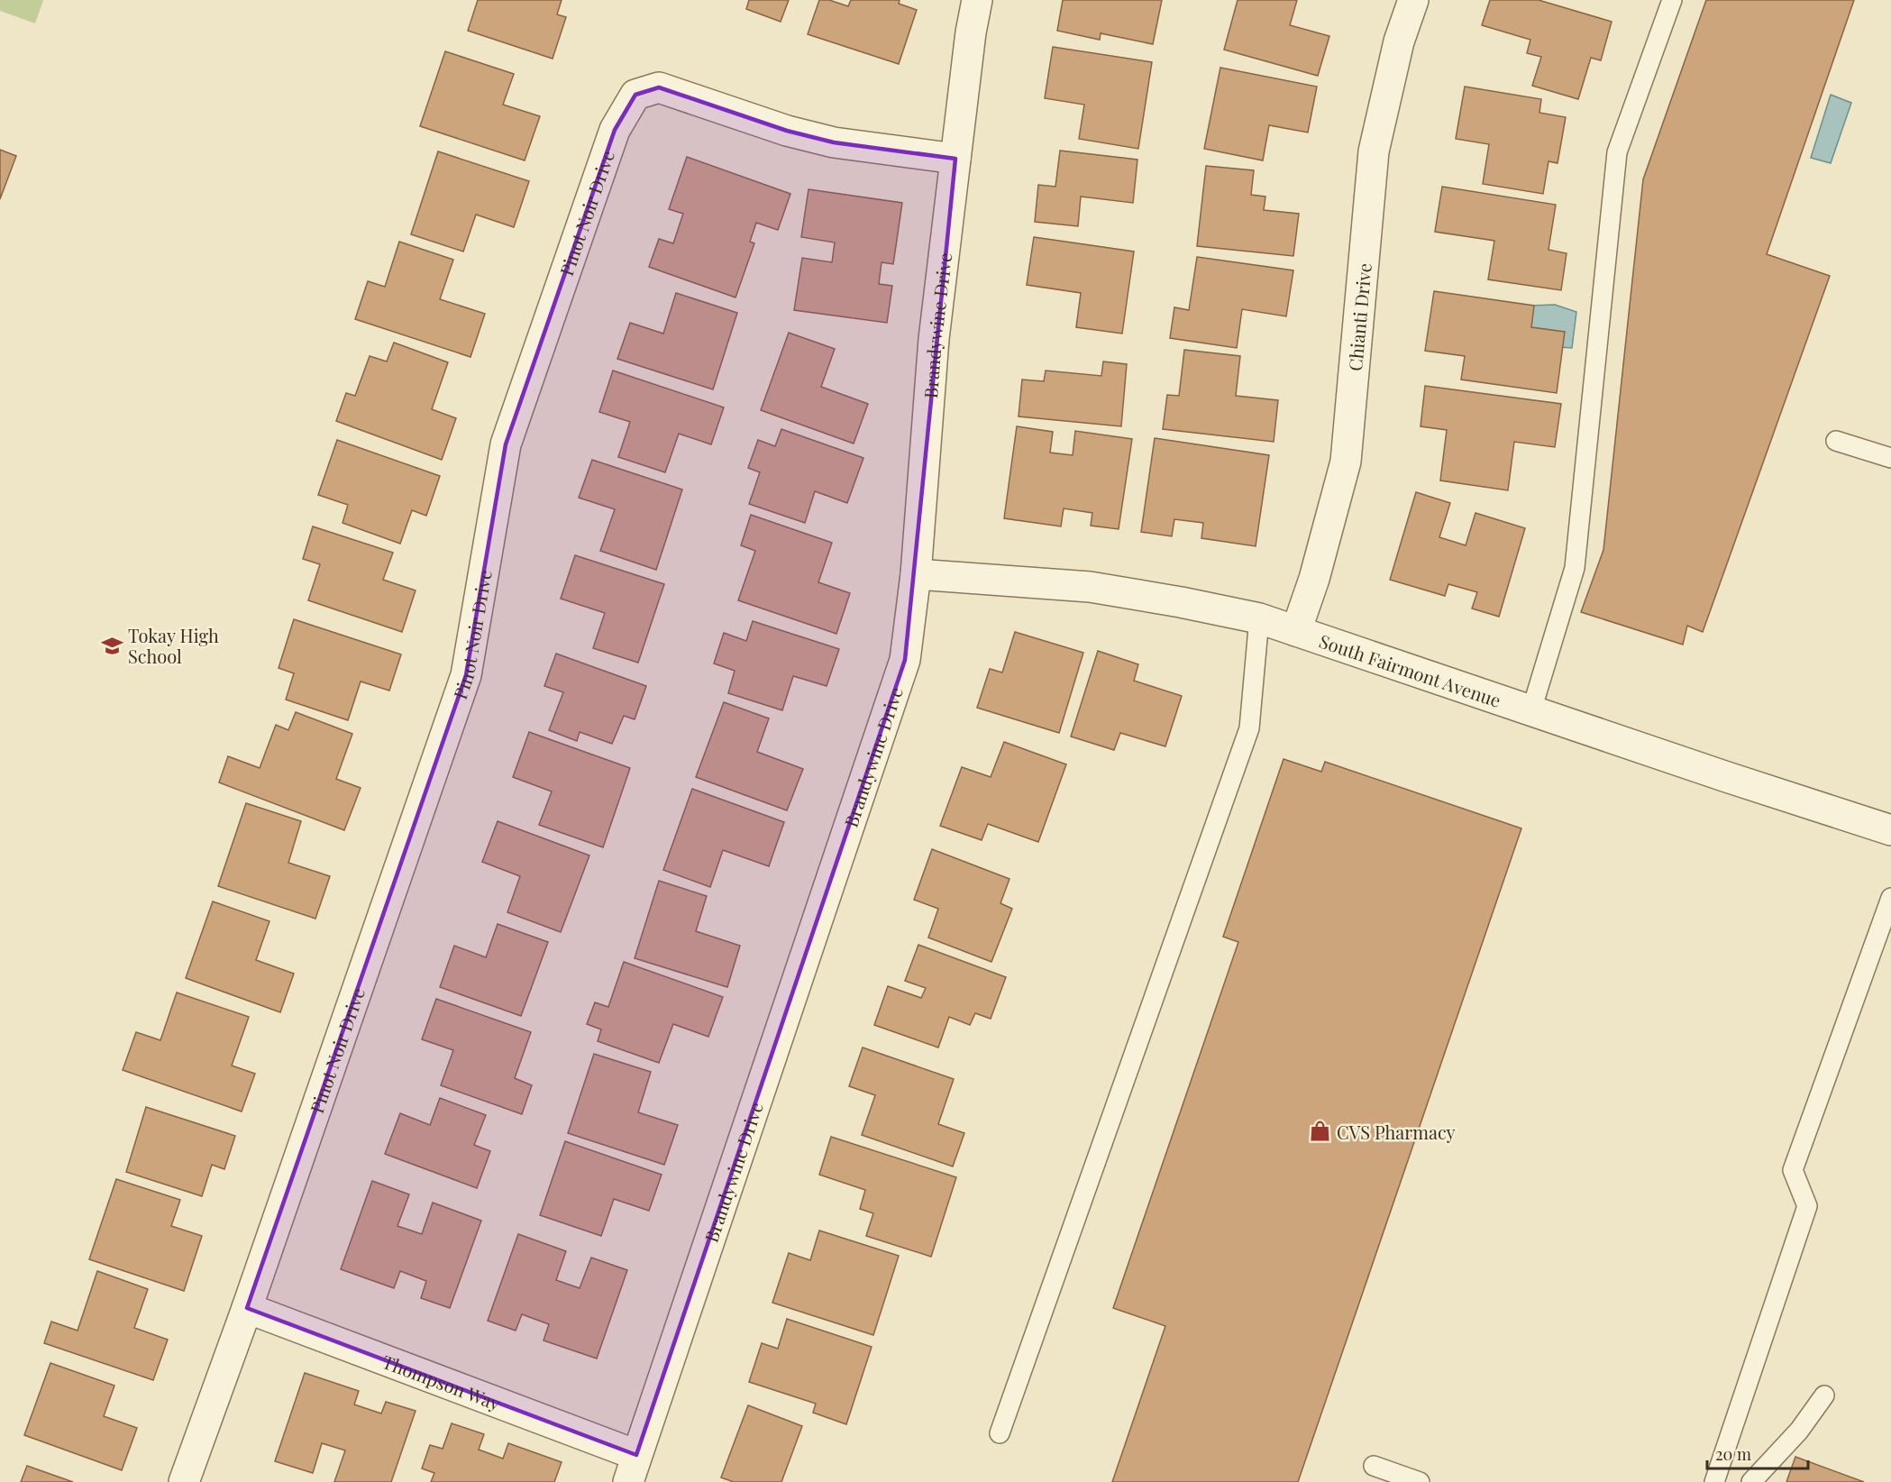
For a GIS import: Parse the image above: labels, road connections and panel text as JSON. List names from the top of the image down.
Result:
{
  "streets": {
    "street": [
      "Pinot Noir Drive",
      "Chianti Drive",
      "Brandywine Drive",
      "South Fairmont Avenue",
      "Thompson Way"
    ]
  },
  "crossings": [
    ["Pinot Noir Drive", "Brandywine Drive"],
    ["Pinot Noir Drive", "Thompson Way"],
    ["Chianti Drive", "South Fairmont Avenue"],
    ["Brandywine Drive", "South Fairmont Avenue"],
    ["Brandywine Drive", "Thompson Way"]
  ],
  "places": {
    "school or university": ["Tokay High School"],
    "shop": ["CVS Pharmacy"]
  },
  "scale_bar": "20 m"
}
